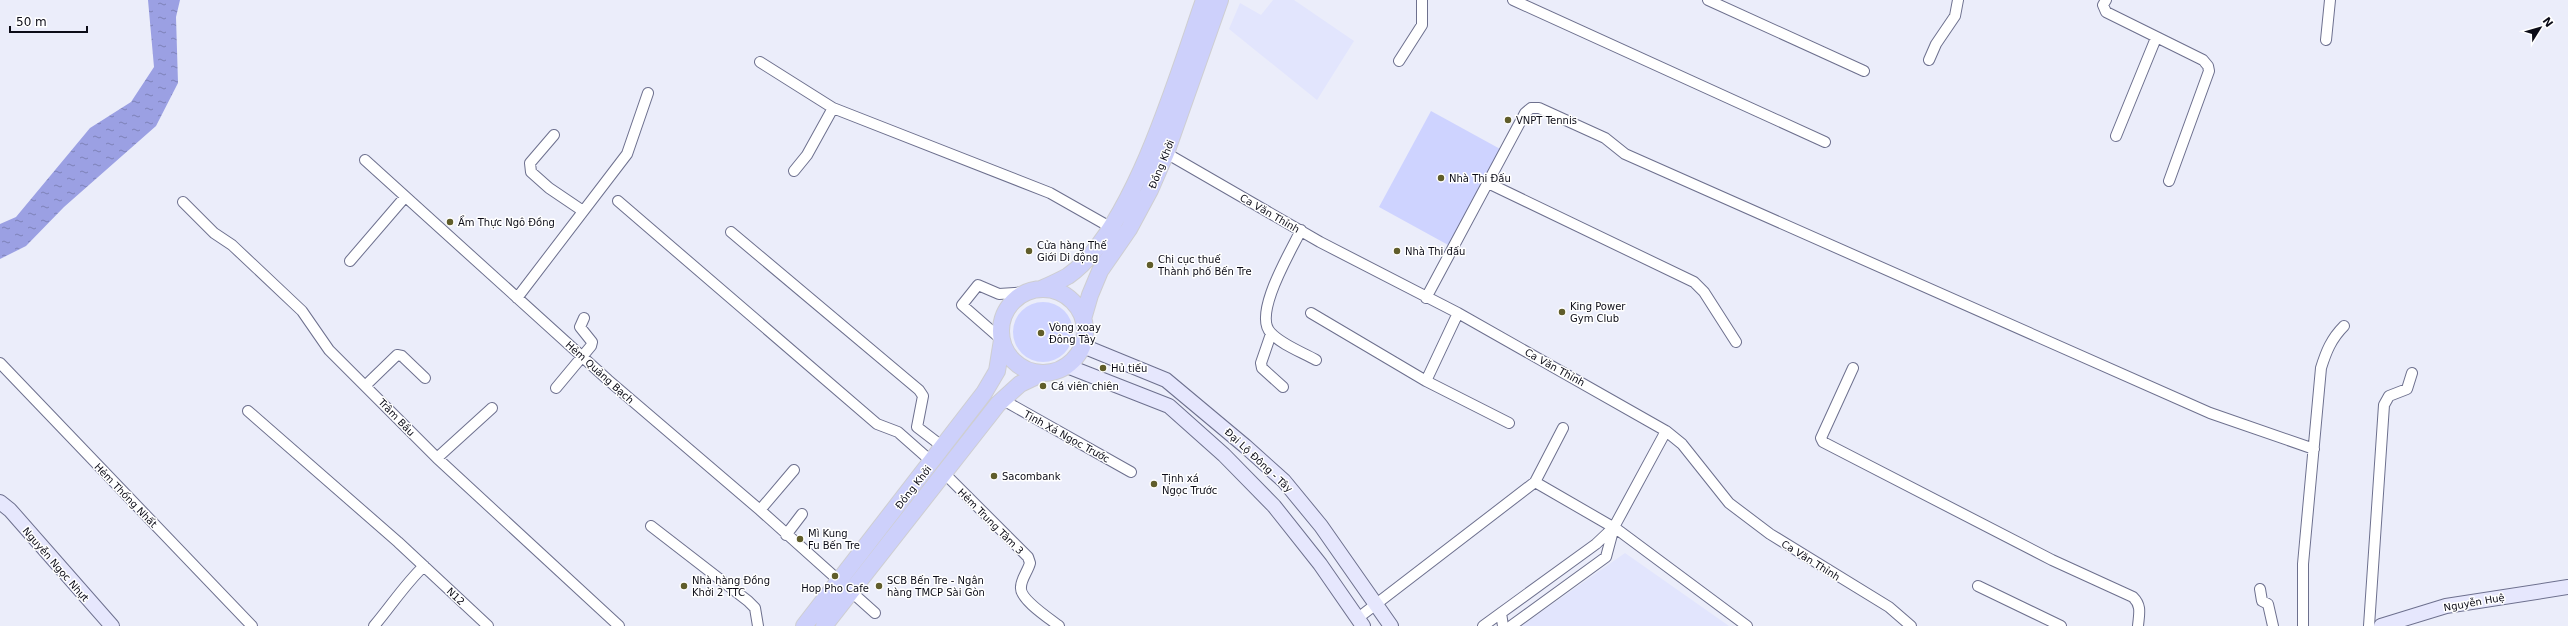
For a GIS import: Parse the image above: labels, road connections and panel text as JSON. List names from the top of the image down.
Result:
{
  "streets": {
    "main road": ["Đồng Khởi"],
    "street": [
      "Ca Văn Thỉnh",
      "Hẻm Quảng Bạch",
      "Trâm Bầu",
      "Tịnh Xá Ngọc Trước",
      "Đại Lộ Đông - Tây",
      "Hẻm Thống Nhất",
      "Hẻm Trung Tâm 3",
      "Nguyễn Ngọc Nhựt",
      "N12",
      "Nguyễn Huệ"
    ]
  },
  "crossings": [
    ["Đồng Khởi", "Ca Văn Thỉnh"],
    ["Đồng Khởi", "Hẻm Quảng Bạch"],
    ["Đồng Khởi", "Tịnh Xá Ngọc Trước"],
    ["Đồng Khởi", "Đại Lộ Đông - Tây"],
    ["Đồng Khởi", "Hẻm Trung Tâm 3"]
  ],
  "places": [
    "VNPT Tennis",
    "Nhà Thi Đấu",
    "Ẩm Thực Ngô Đồng",
    "Cửa hàng Thế Giới Di động",
    "Nhà Thi đấu",
    "Chi cục thuế Thành phố Bến Tre",
    "King Power Gym Club",
    "Vòng xoay Đông Tây",
    "Hủ tiếu",
    "Cá viên chiên",
    "Sacombank",
    "Tịnh xá Ngọc Trước",
    "Mì Kung Fu Bến Tre",
    "Hop Pho Cafe",
    "Nhà hàng Đồng Khởi 2 TTC",
    "SCB Bến Tre - Ngân hàng TMCP Sài Gòn"
  ],
  "scale_bar": "50 m",
  "north": "top right"
}
